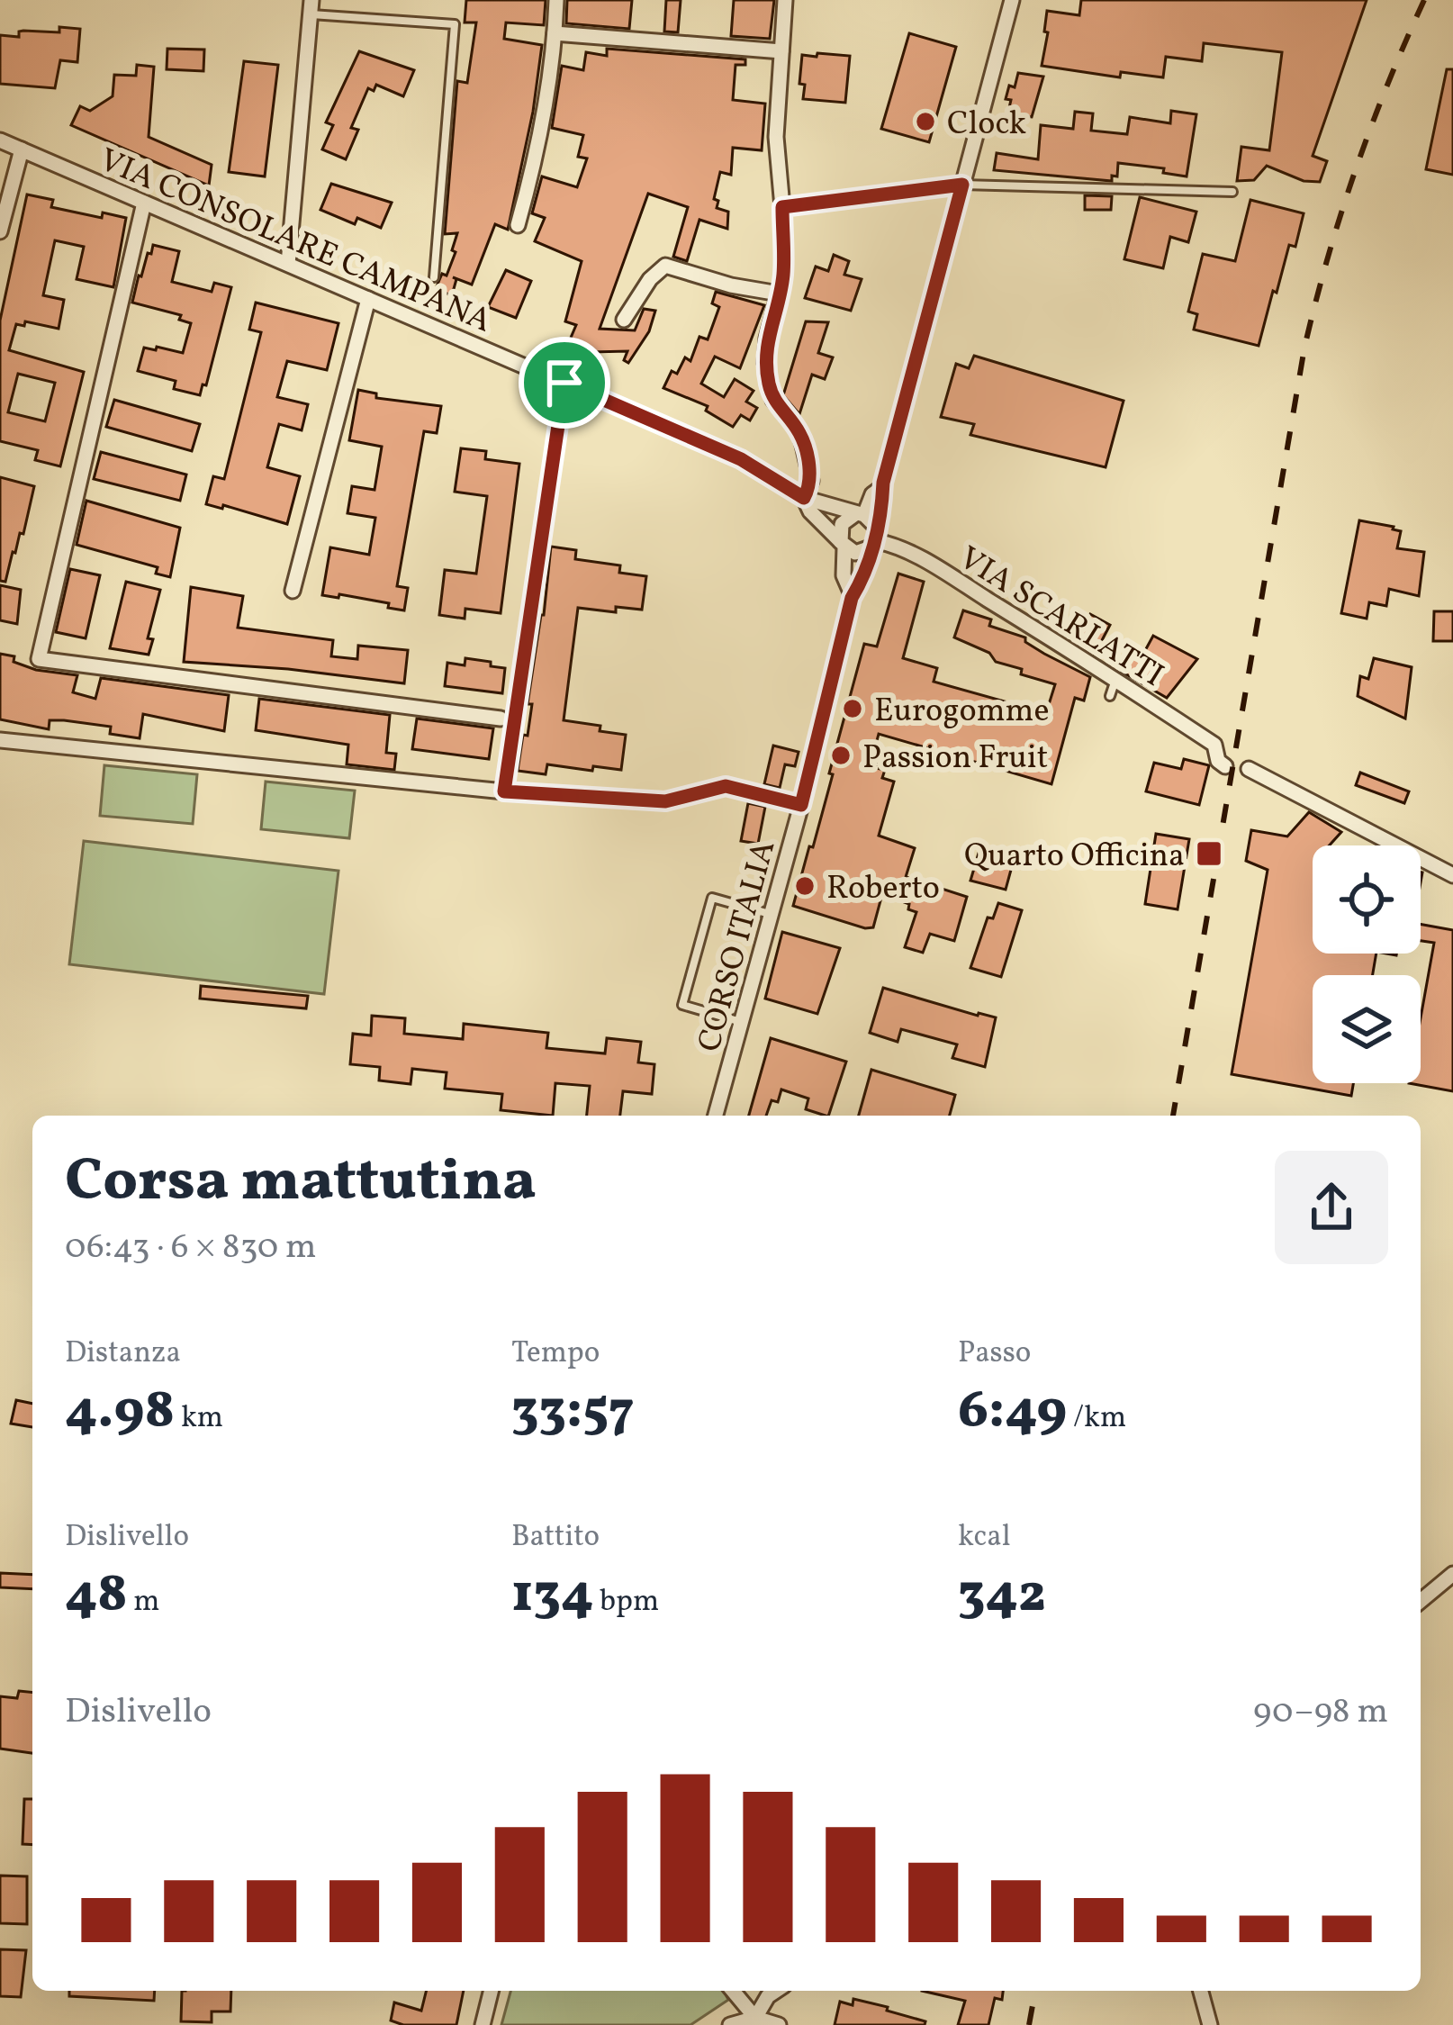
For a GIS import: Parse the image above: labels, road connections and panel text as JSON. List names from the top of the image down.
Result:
{
  "streets": {
    "street": ["VIA CONSOLARE CAMPANA", "VIA SCARLATTI", "CORSO ITALIA"]
  },
  "crossings": [
    ["VIA CONSOLARE CAMPANA", "CORSO ITALIA"],
    ["VIA SCARLATTI", "CORSO ITALIA"]
  ],
  "places": {
    "other": [
      "Clock",
      "Eurogomme",
      "Passion Fruit",
      "Roberto"
    ],
    "transit": ["Quarto Officina"]
  },
  "page": {
    "heading": ["Corsa mattutina", "06:43 · 6 × 830 m"],
    "stats": [
      ["Distanza", "4.98 km"],
      ["Tempo", "33:57"],
      ["Passo", "6:49 /km"],
      ["Dislivello", "48 m"],
      ["Battito", "134 bpm"],
      ["kcal", "342"]
    ],
    "chart": ["Dislivello", "90–98 m"]
  }
}
